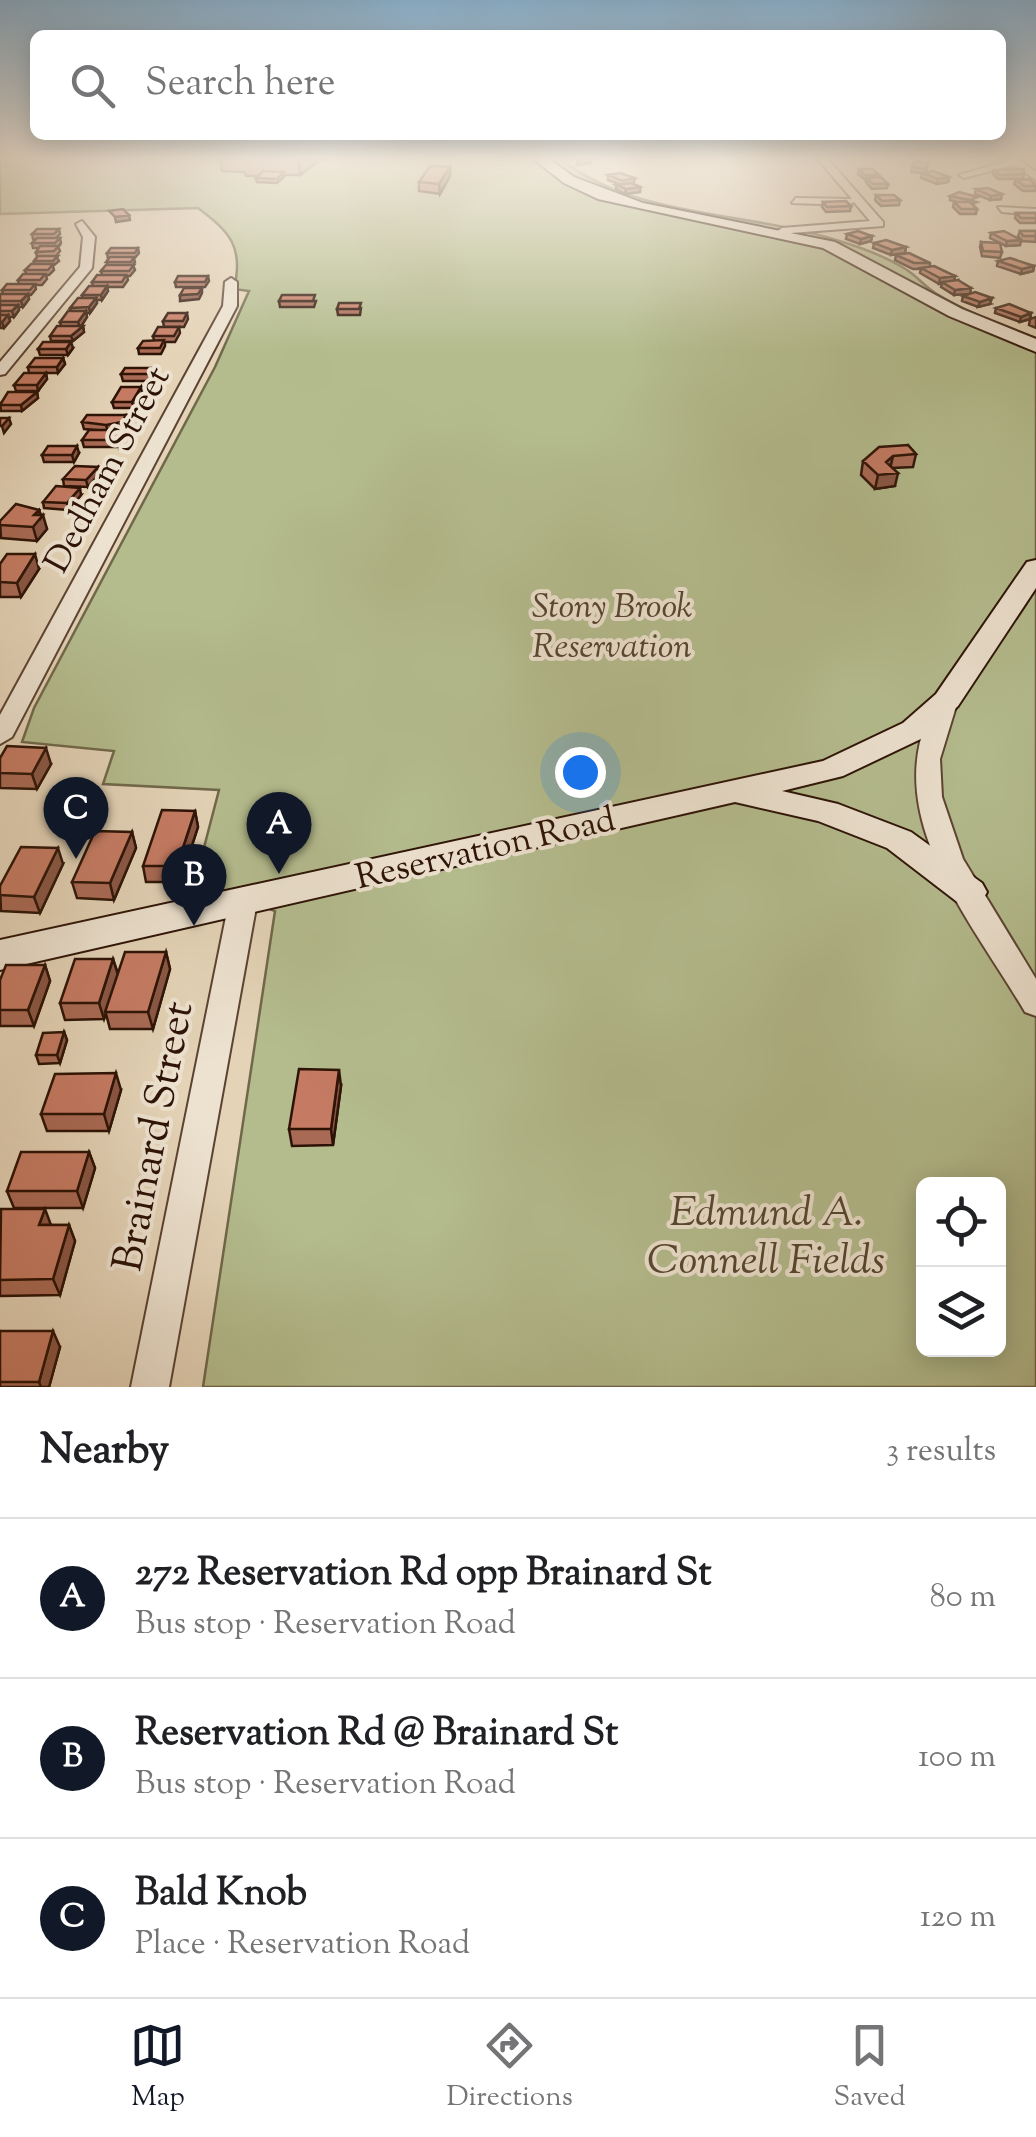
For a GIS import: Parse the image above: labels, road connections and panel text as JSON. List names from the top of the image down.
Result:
{
  "streets": {
    "street": ["Dedham Street", "Reservation Road", "Brainard Street"]
  },
  "crossings": [
    ["Reservation Road", "Brainard Street"]
  ],
  "parks": ["Stony Brook Reservation", "Edmund A. Connell Fields"],
  "page": {
    "search": "Search here",
    "pins": ["C", "A", "B"],
    "heading": ["Nearby", "3 results"],
    "list": [
      {
        "mark": "A",
        "name": "272 Reservation Rd opp Brainard St",
        "note": "Bus stop · Reservation Road",
        "value": "80 m"
      },
      {
        "mark": "B",
        "name": "Reservation Rd @ Brainard St",
        "note": "Bus stop · Reservation Road",
        "value": "100 m"
      },
      {
        "mark": "C",
        "name": "Bald Knob",
        "note": "Place · Reservation Road",
        "value": "120 m"
      }
    ],
    "nav": ["Map", "Directions", "Saved"]
  }
}
